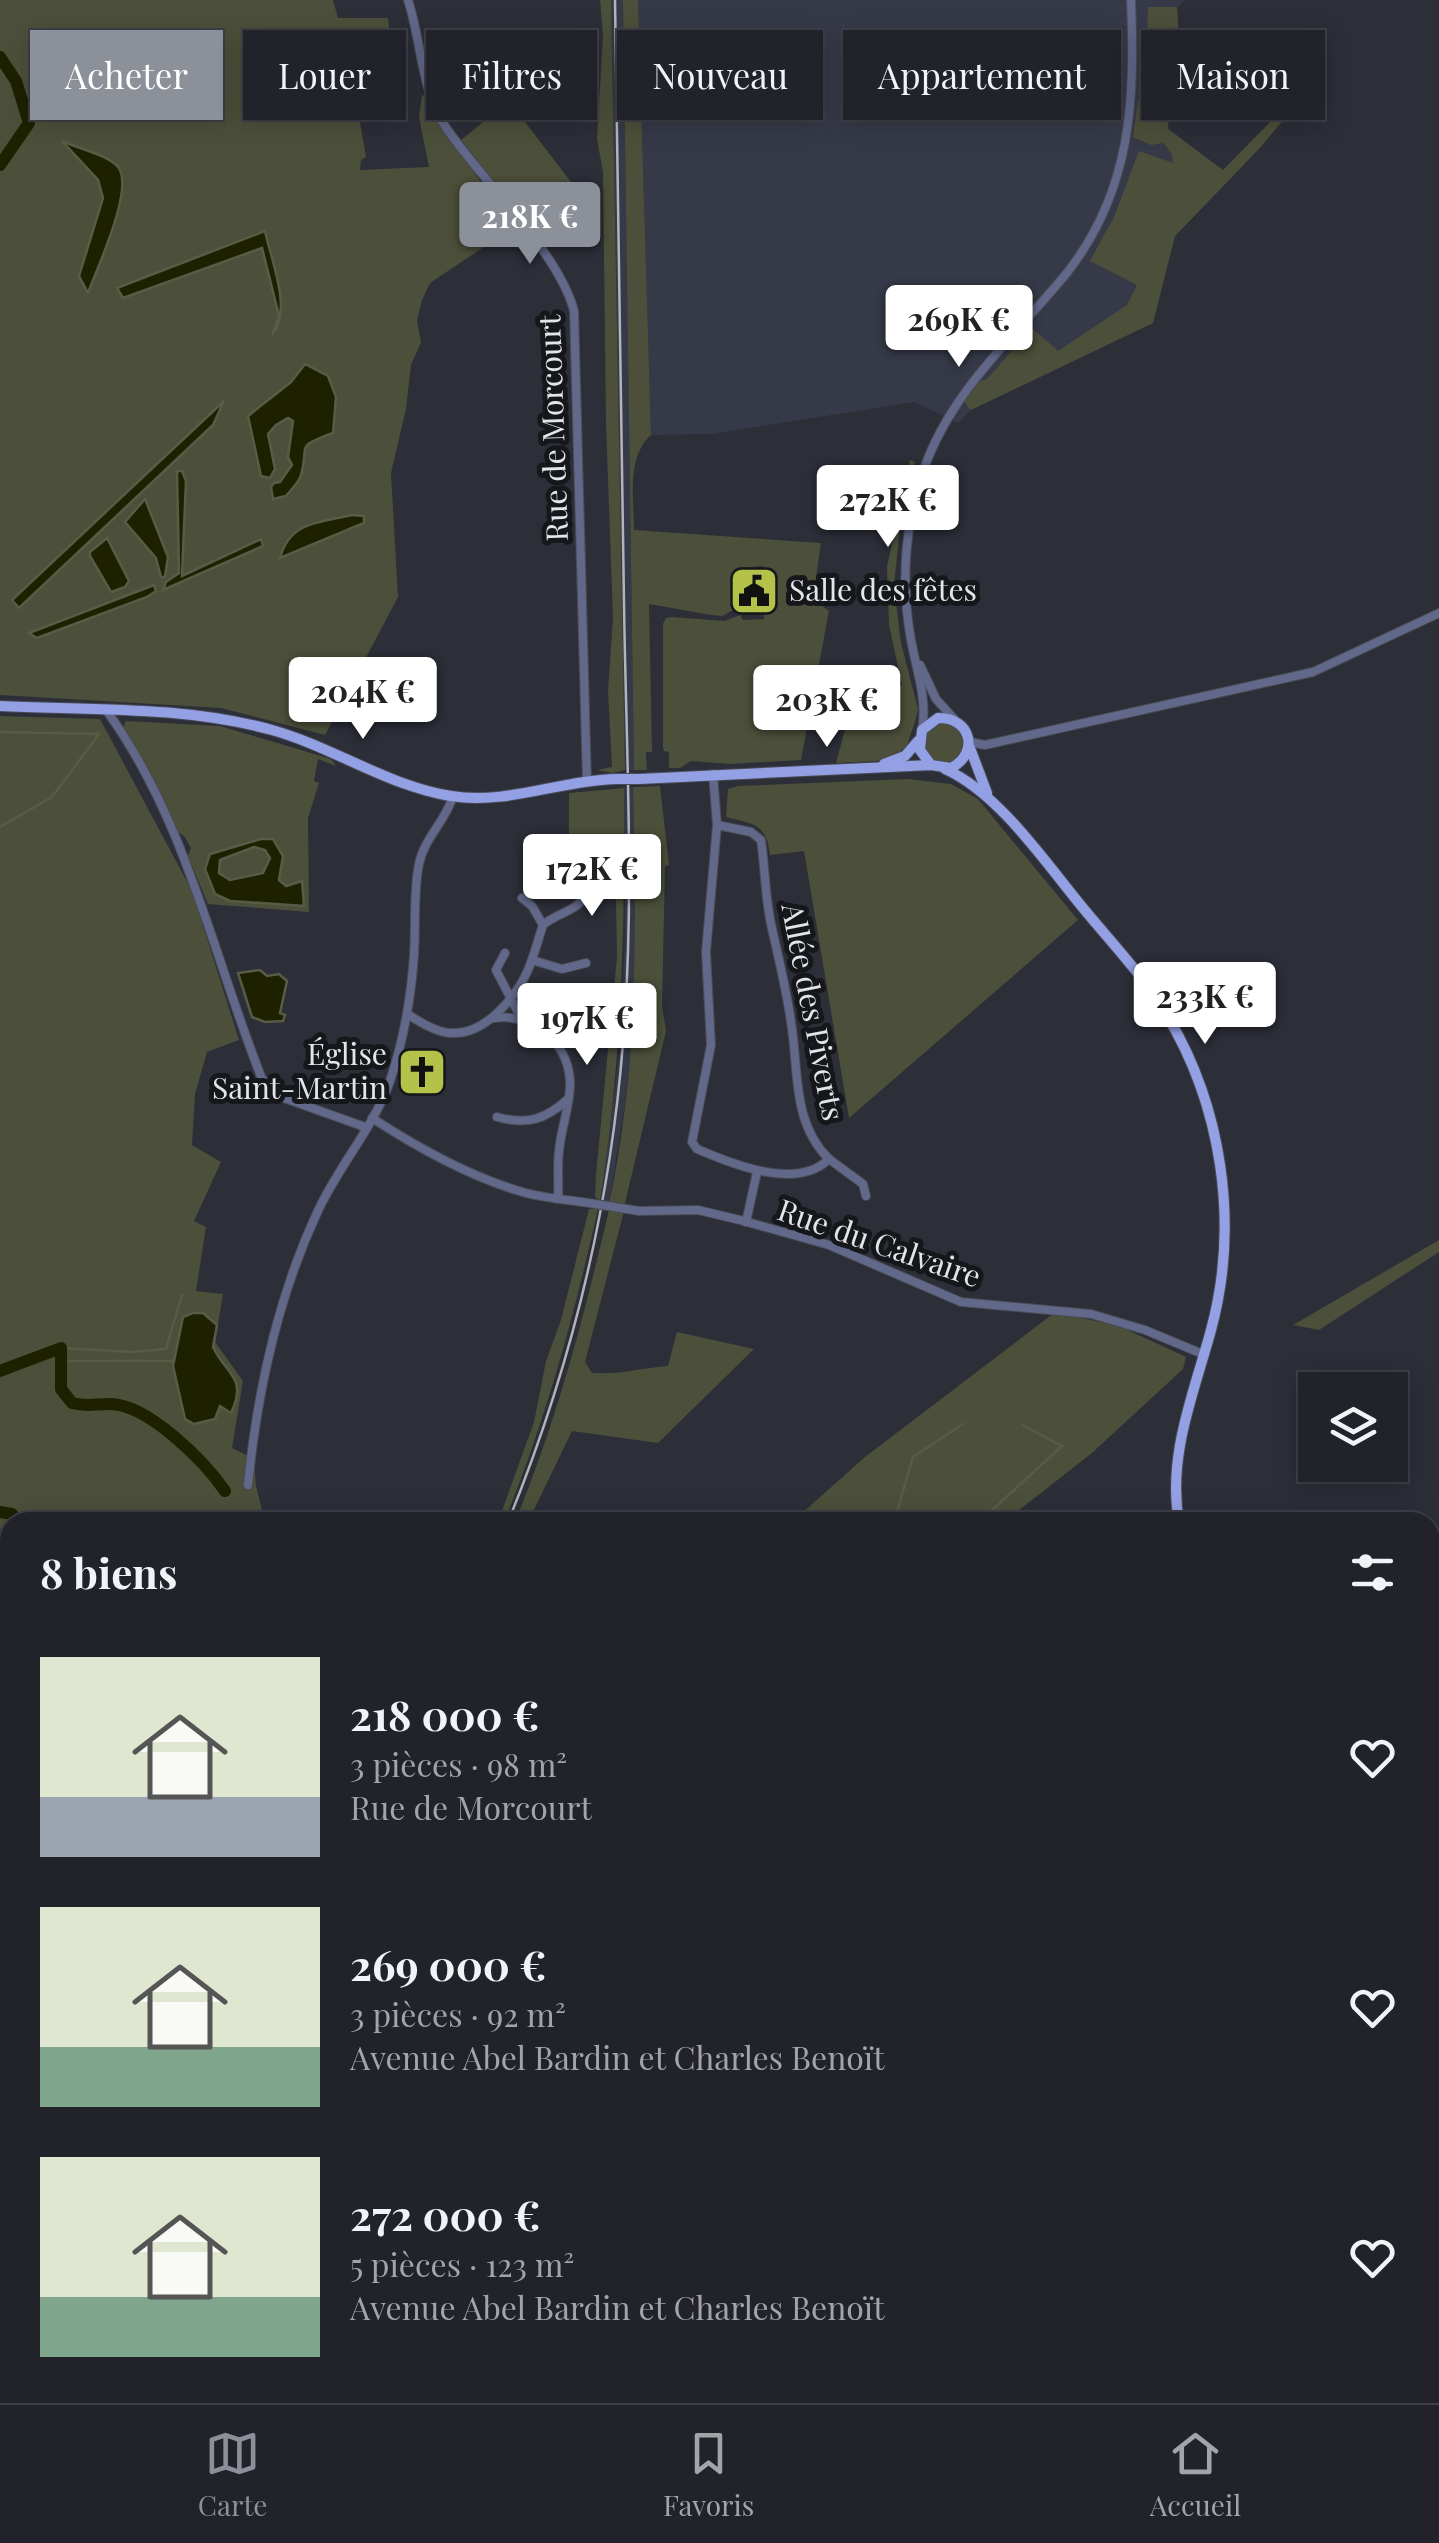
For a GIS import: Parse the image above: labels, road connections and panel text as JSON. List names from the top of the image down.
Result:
{
  "streets": {
    "street": ["Rue de Morcourt", "Allée des Piverts", "Rue du Calvaire"]
  },
  "places": {
    "public building": ["Salle des fêtes"],
    "church": ["Église Saint-Martin"]
  },
  "page": {
    "chip": [
      "Acheter",
      "Louer",
      "Filtres",
      "Nouveau",
      "Appartement",
      "Maison"
    ],
    "price": [
      "218K €",
      "269K €",
      "272K €",
      "204K €",
      "203K €",
      "172K €",
      "233K €",
      "197K €"
    ],
    "heading": "8 biens",
    "list": [
      {
        "name": "218 000 €",
        "note": "3 pièces · 98 m² · Rue de Morcourt"
      },
      {
        "name": "269 000 €",
        "note": "3 pièces · 92 m² · Avenue Abel Bardin et Charles Benoït"
      },
      {
        "name": "272 000 €",
        "note": "5 pièces · 123 m² · Avenue Abel Bardin et Charles Benoït"
      }
    ],
    "tabs": ["Carte", "Favoris", "Accueil"]
  }
}
